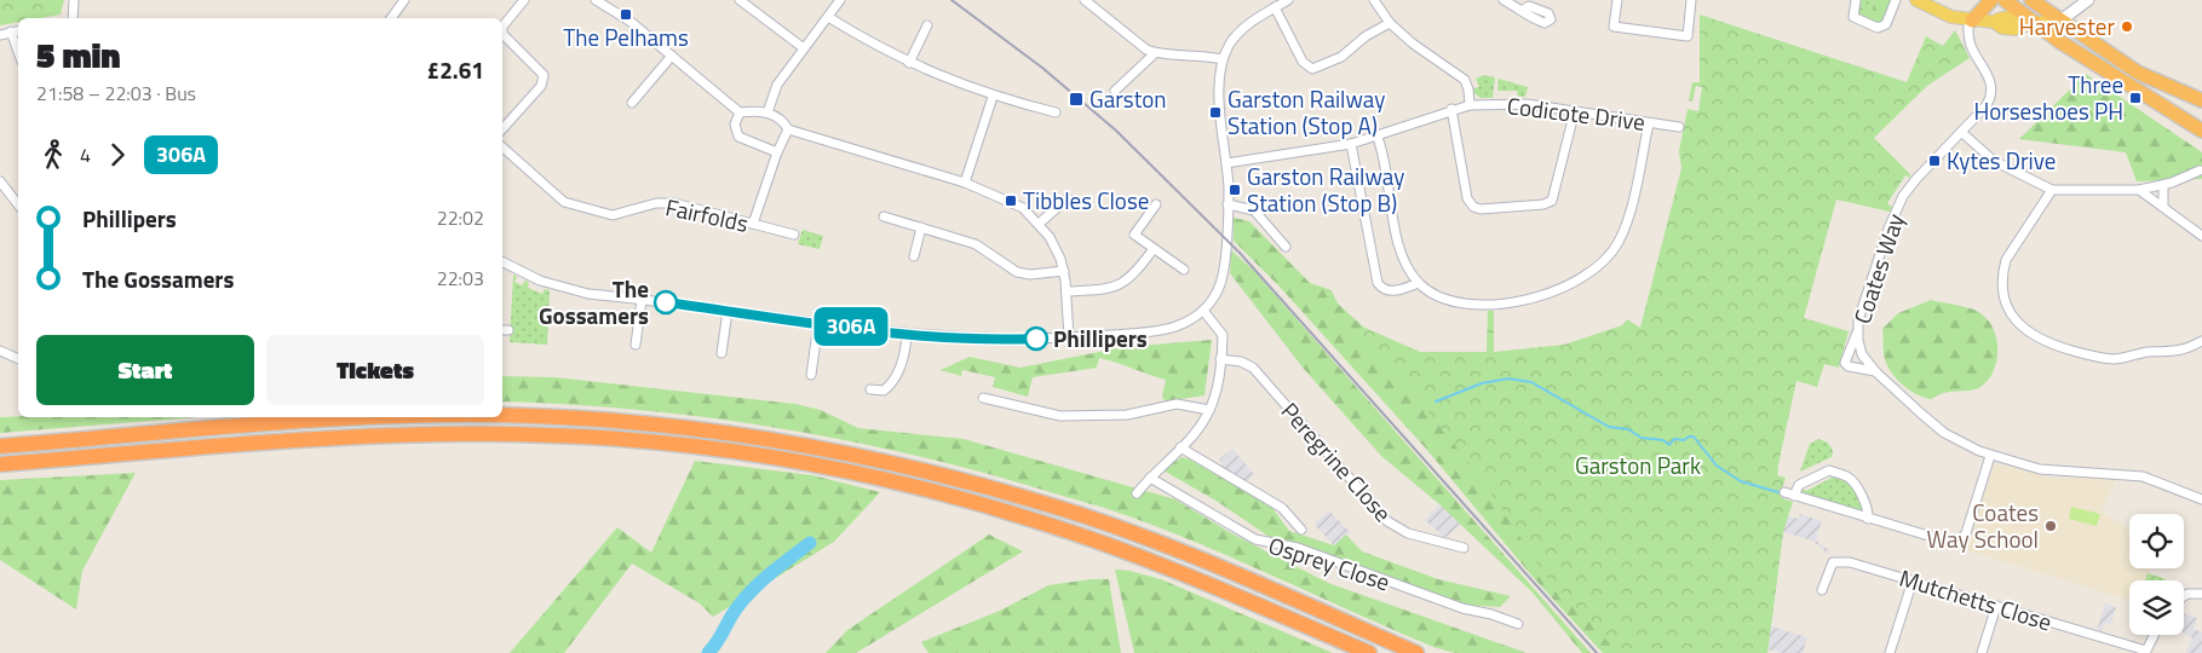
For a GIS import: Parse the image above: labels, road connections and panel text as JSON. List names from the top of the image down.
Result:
{
  "streets": {
    "street": [
      "Codicote Drive",
      "Fairfolds",
      "Coates Way",
      "Peregrine Close",
      "Osprey Close",
      "Mutchetts Close"
    ]
  },
  "parks": ["Garston Park"],
  "places": {
    "transit": [
      "The Pelhams",
      "Three Horseshoes PH",
      "Garston",
      "Garston Railway Station (Stop A)",
      "Kytes Drive",
      "Garston Railway Station (Stop B)",
      "Tibbles Close"
    ],
    "other": [
      "Harvester",
      "The Gossamers",
      "Phillipers",
      "Coates Way School"
    ]
  },
  "lines": ["bus line 306A"],
  "page": {
    "on_map": "306A",
    "heading": ["5 min", "21:58 – 22:03 · Bus", "£2.61"],
    "legs": ["4", "306A"],
    "list": [
      {
        "name": "Phillipers",
        "value": "22:02"
      },
      {
        "name": "The Gossamers",
        "value": "22:03"
      }
    ],
    "buttons": ["Start", "Tickets"]
  }
}
